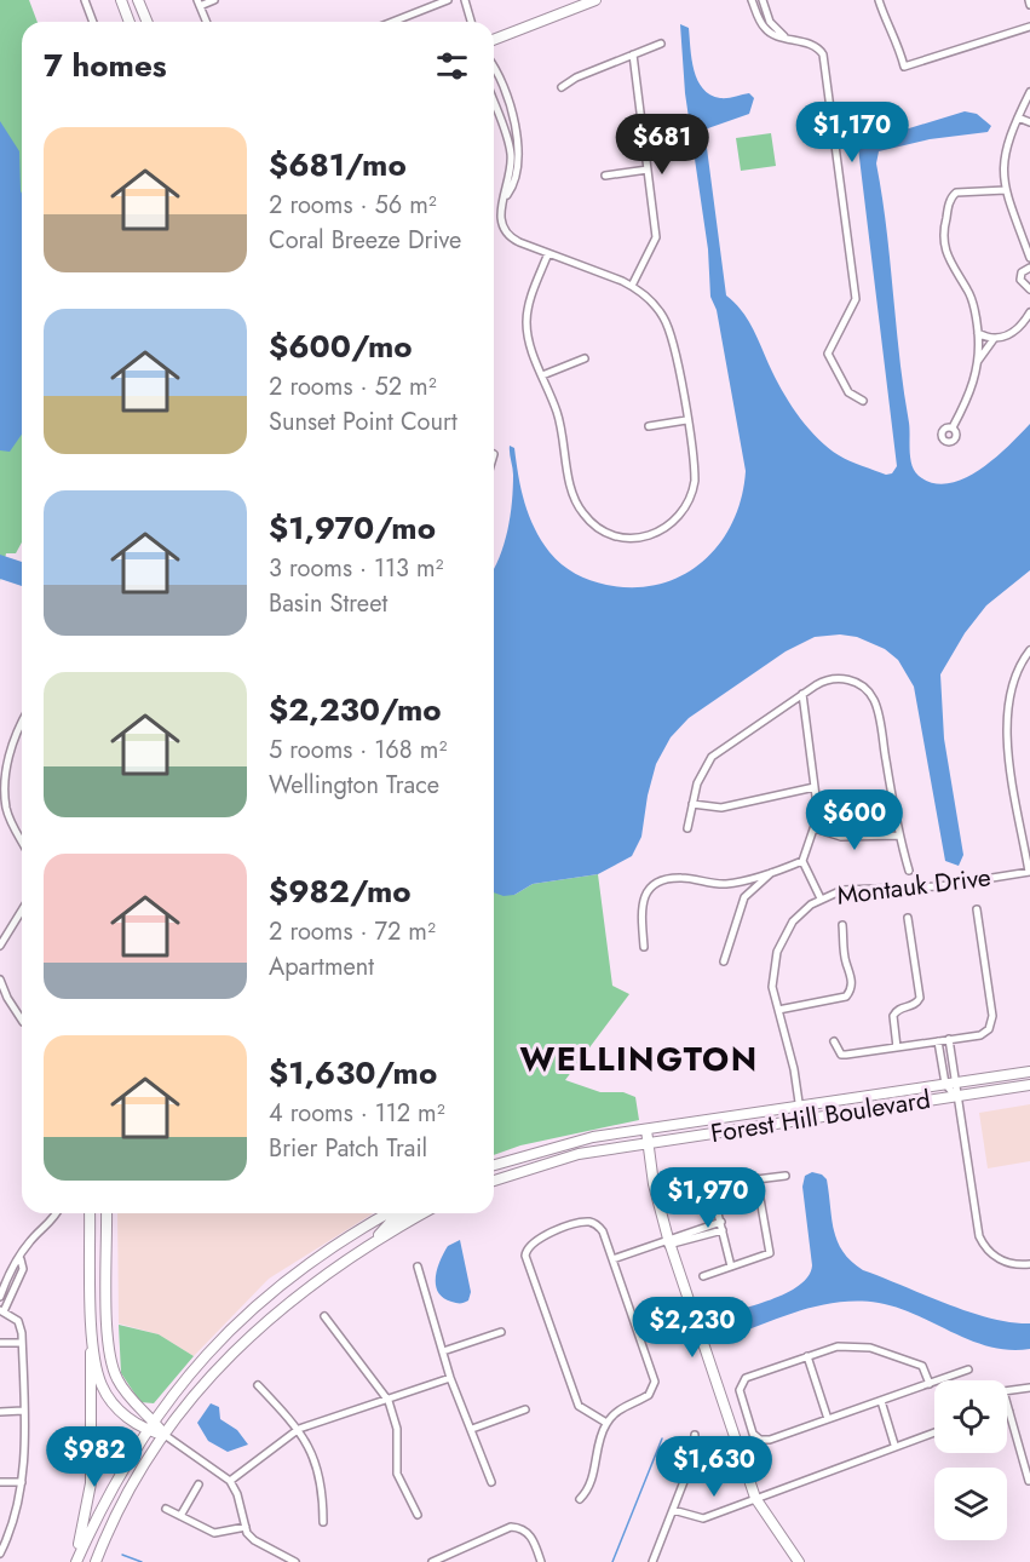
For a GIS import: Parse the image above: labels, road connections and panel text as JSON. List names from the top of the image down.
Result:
{
  "streets": {
    "main road": ["Forest Hill Boulevard"],
    "street": ["Montauk Drive"]
  },
  "crossings": [
    ["Montauk Drive", "Forest Hill Boulevard"]
  ],
  "districts": ["WELLINGTON"],
  "page": {
    "heading": "7 homes",
    "price": [
      "$1,170",
      "$681",
      "$600",
      "$1,970",
      "$2,230",
      "$982",
      "$1,630"
    ],
    "list": [
      {
        "name": "$681/mo",
        "note": "2 rooms · 56 m² · Coral Breeze Drive"
      },
      {
        "name": "$600/mo",
        "note": "2 rooms · 52 m² · Sunset Point Court"
      },
      {
        "name": "$1,970/mo",
        "note": "3 rooms · 113 m² · Basin Street"
      },
      {
        "name": "$2,230/mo",
        "note": "5 rooms · 168 m² · Wellington Trace"
      },
      {
        "name": "$982/mo",
        "note": "2 rooms · 72 m² · Apartment"
      },
      {
        "name": "$1,630/mo",
        "note": "4 rooms · 112 m² · Brier Patch Trail"
      }
    ]
  }
}
